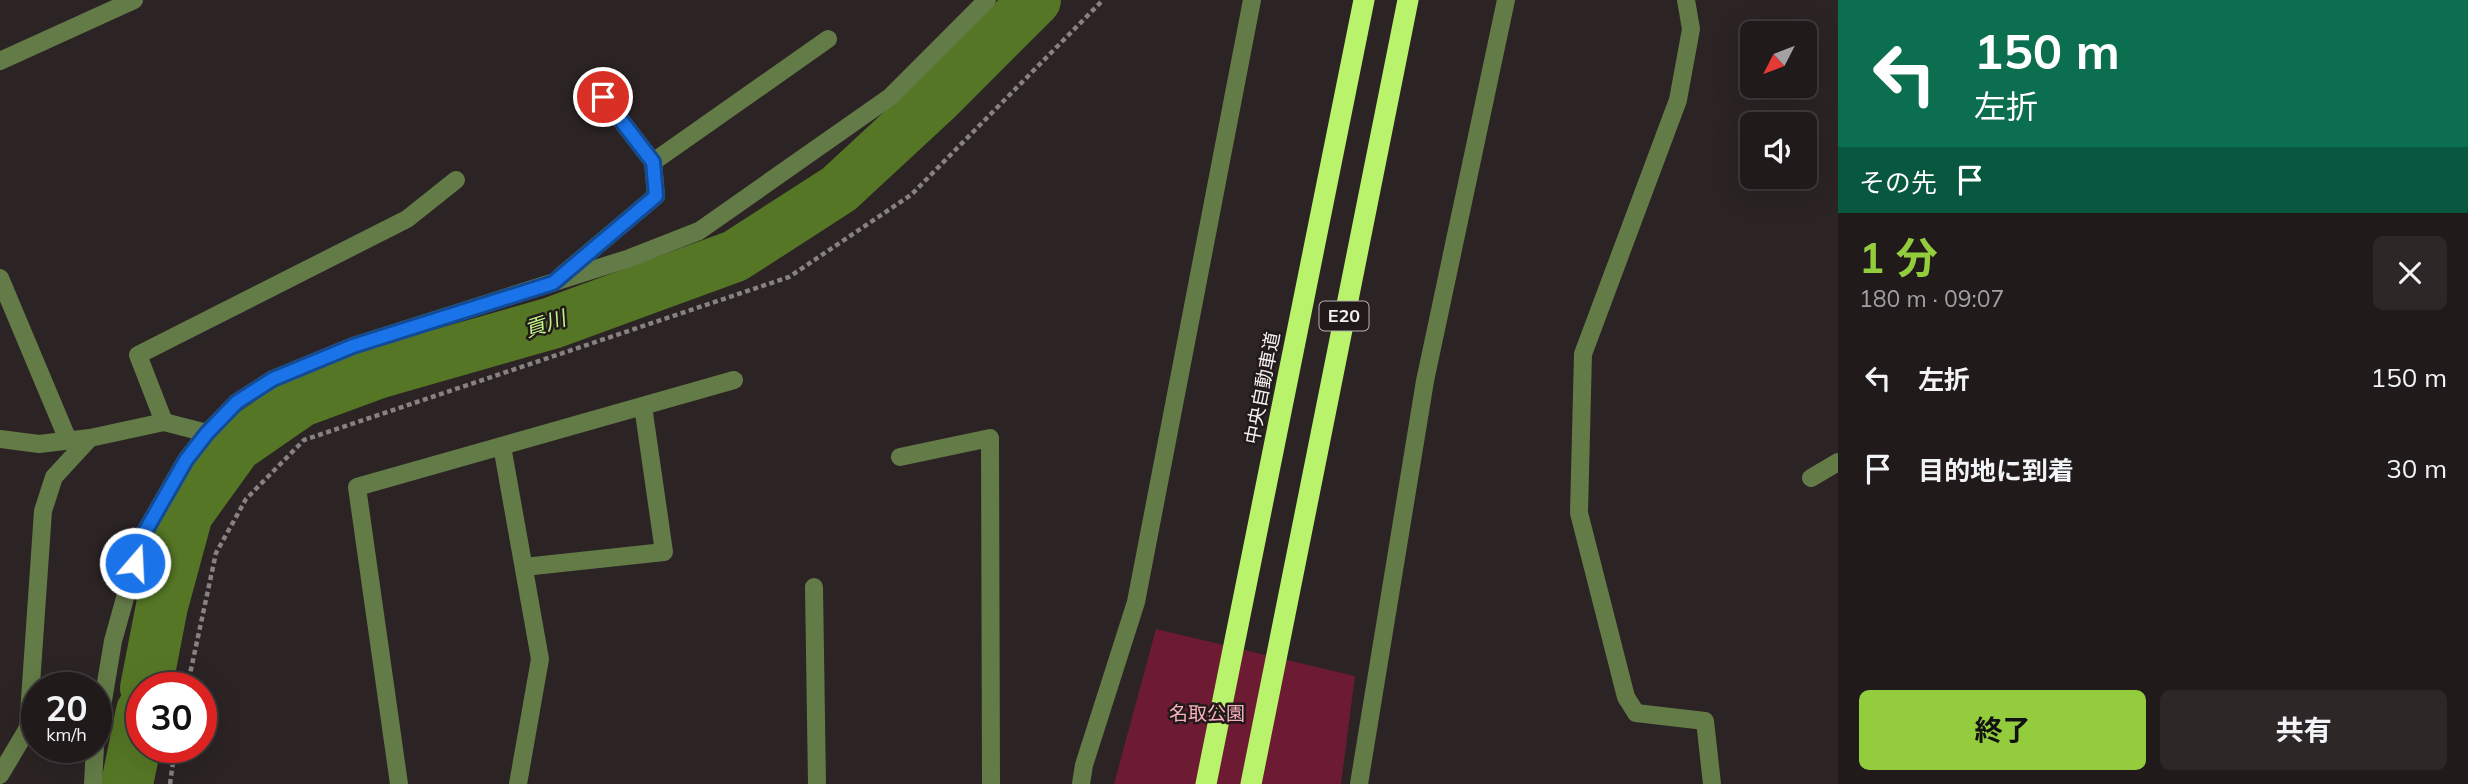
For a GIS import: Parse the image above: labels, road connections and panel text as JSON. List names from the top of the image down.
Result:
{
  "streets": {
    "highway": ["E20", "中央自動車道"]
  },
  "water": ["貢川"],
  "parks": ["名取公園"],
  "north": "bottom left",
  "page": {
    "turn": ["150 m", "左折"],
    "then": "その先",
    "heading": ["1 分", "180 m · 09:07"],
    "list": [
      {
        "name": "左折",
        "value": "150 m"
      },
      {
        "name": "目的地に到着",
        "value": "30 m"
      }
    ],
    "speed": "20 km/h",
    "limit": "30",
    "buttons": ["終了", "共有"]
  }
}
